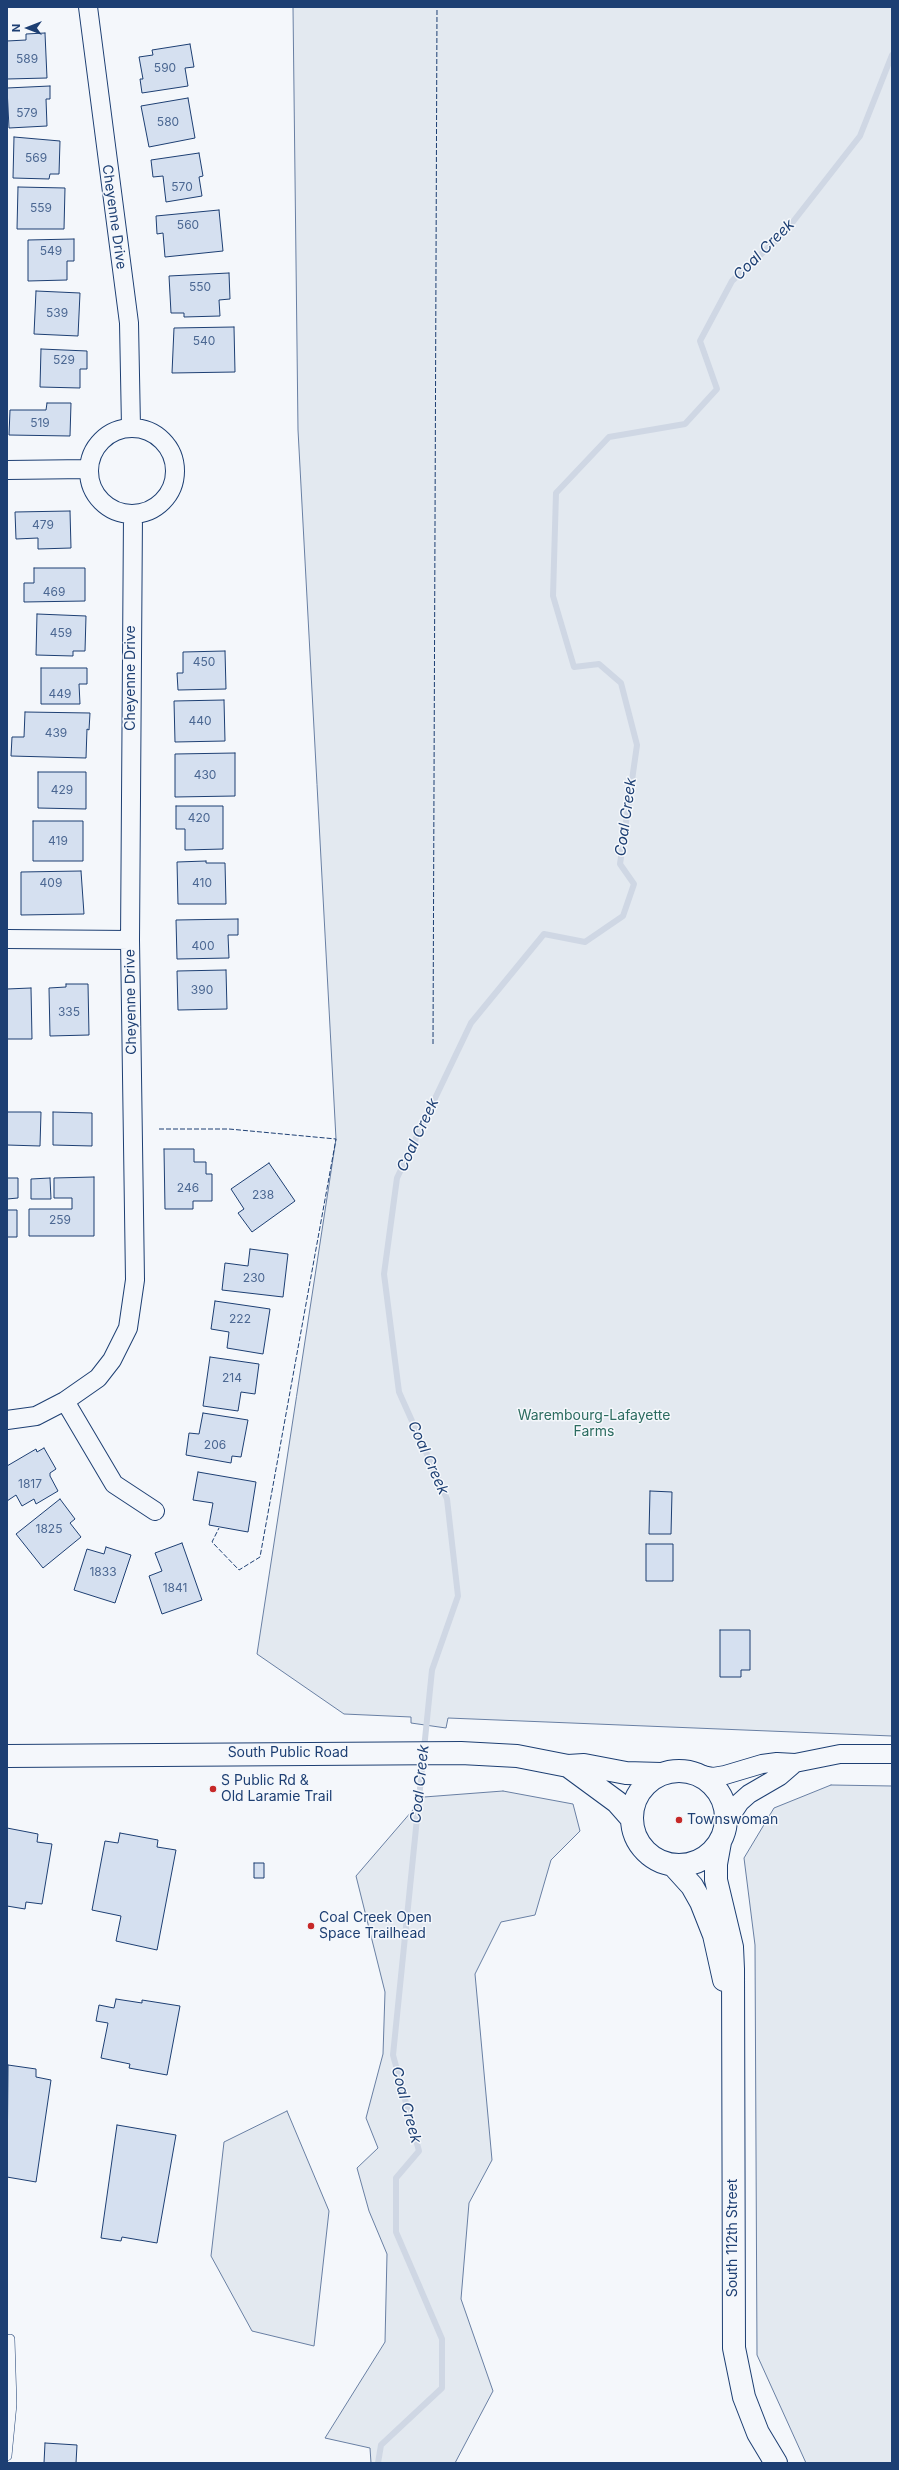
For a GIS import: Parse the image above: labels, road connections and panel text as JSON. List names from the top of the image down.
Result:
{
  "streets": {
    "street": ["Cheyenne Drive", "South Public Road", "South 112th Street"]
  },
  "crossings": [
    ["South Public Road", "South 112th Street"]
  ],
  "water": ["Coal Creek"],
  "parks": ["Warembourg-Lafayette Farms"],
  "places": ["S Public Rd & Old Laramie Trail", "Townswoman", "Coal Creek Open Space Trailhead"],
  "house_numbers": [
    "589",
    "590",
    "579",
    "580",
    "569",
    "570",
    "559",
    "560",
    "549",
    "550",
    "539",
    "540",
    "529",
    "519",
    "479",
    "469",
    "459",
    "450",
    "449",
    "440",
    "439",
    "430",
    "429",
    "420",
    "419",
    "409",
    "410",
    "400",
    "390",
    "335",
    "246",
    "238",
    "259",
    "230",
    "222",
    "214",
    "206",
    "1817",
    "1825",
    "1833",
    "1841"
  ],
  "north": "left"
}
